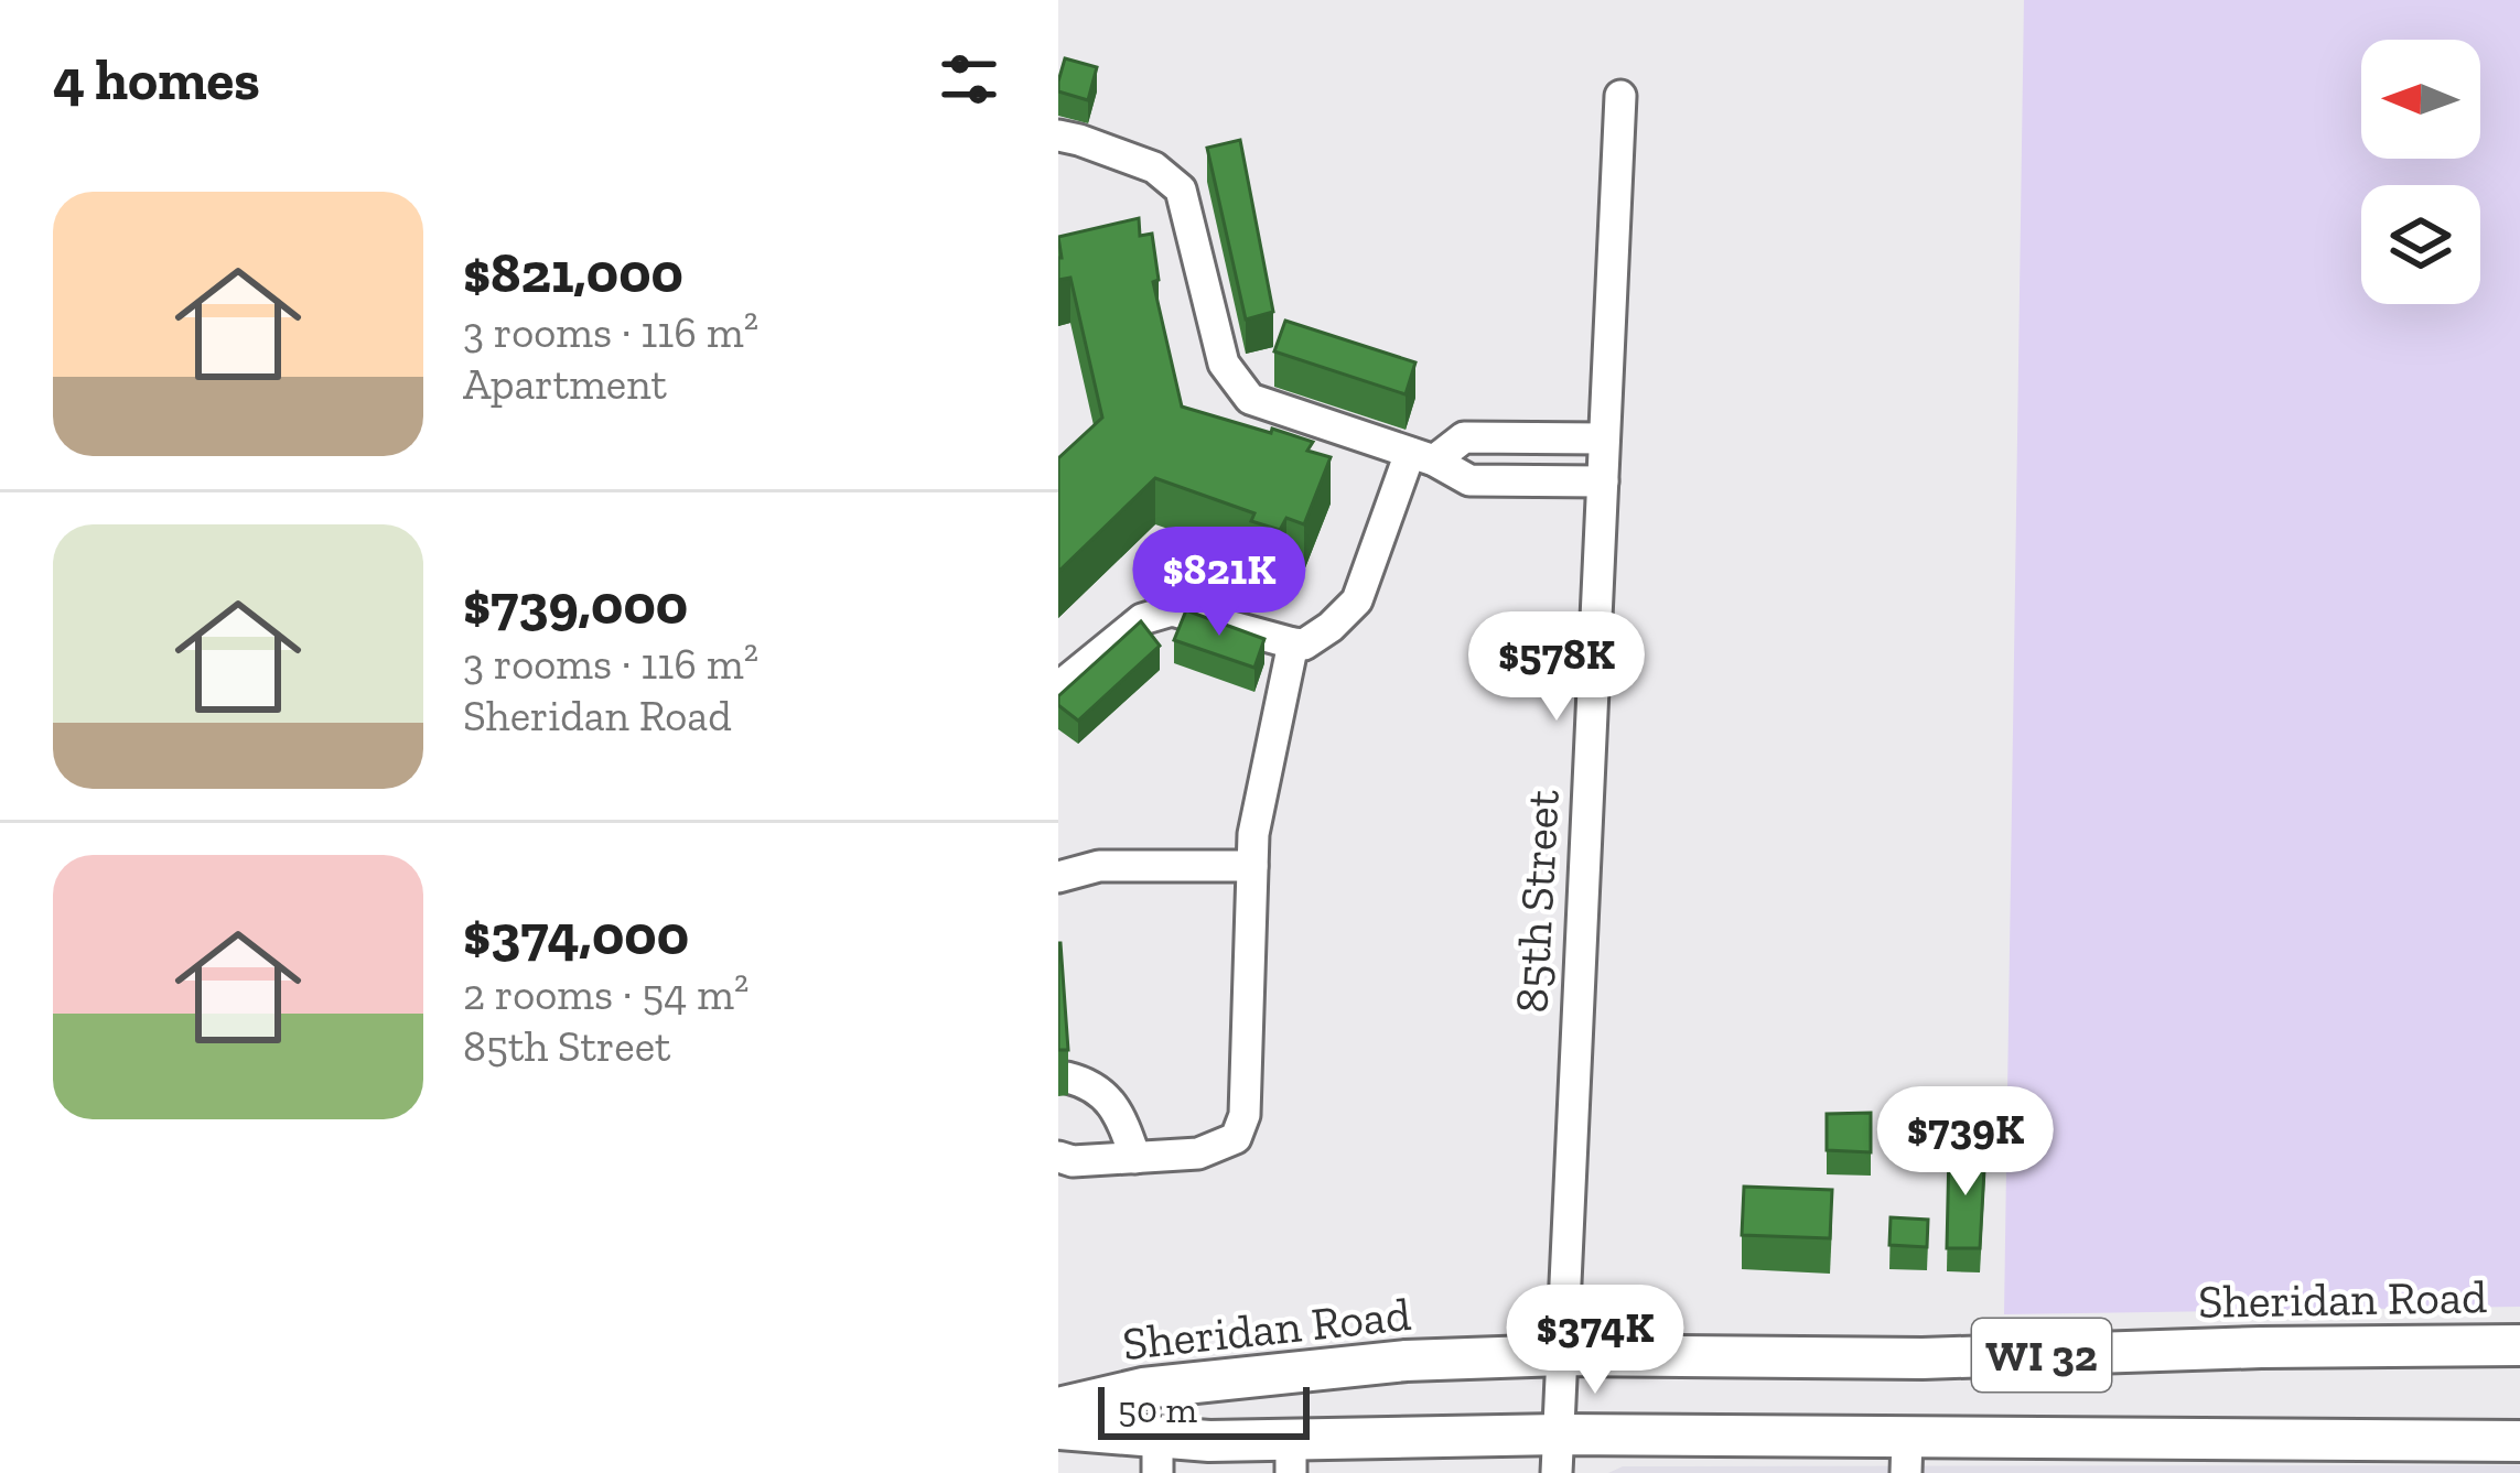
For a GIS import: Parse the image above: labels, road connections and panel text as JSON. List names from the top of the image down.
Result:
{
  "streets": {
    "main road": ["Sheridan Road", "WI 32"],
    "street": ["85th Street"]
  },
  "crossings": [
    ["85th Street", "Sheridan Road"]
  ],
  "scale_bar": "50 m",
  "north": "left",
  "page": {
    "heading": "4 homes",
    "list": [
      {
        "name": "$821,000",
        "note": "3 rooms · 116 m² · Apartment"
      },
      {
        "name": "$739,000",
        "note": "3 rooms · 116 m² · Sheridan Road"
      },
      {
        "name": "$374,000",
        "note": "2 rooms · 54 m² · 85th Street"
      }
    ],
    "price": [
      "$821K",
      "$578K",
      "$739K",
      "$374K"
    ],
    "scale": "50 m"
  }
}
